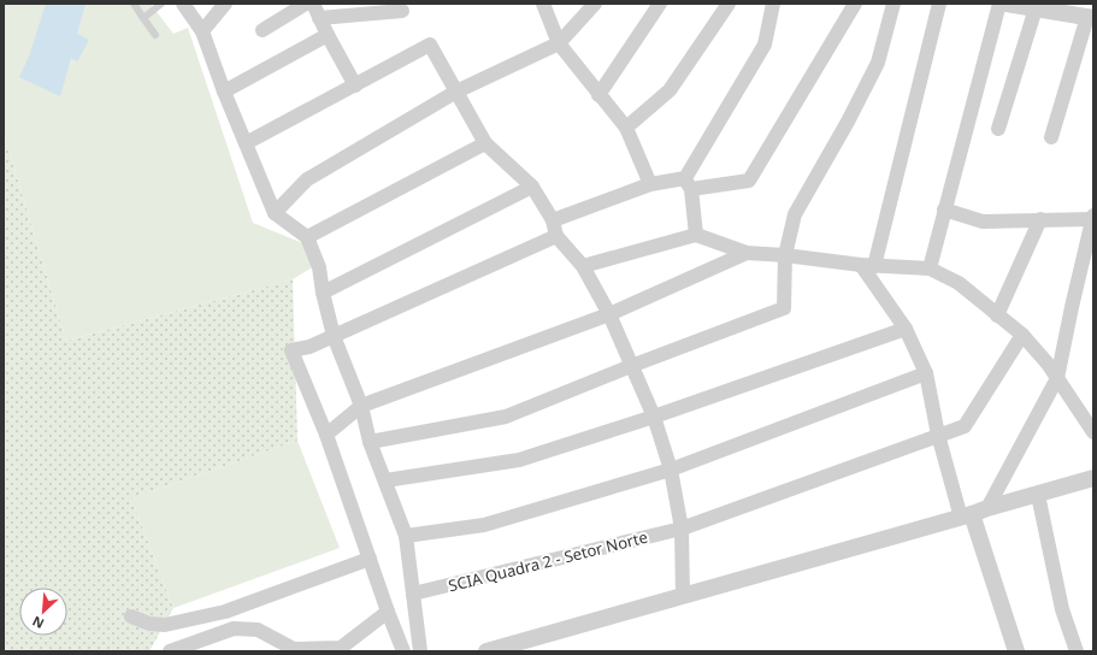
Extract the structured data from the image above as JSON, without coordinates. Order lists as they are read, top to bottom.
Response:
{
  "streets": {
    "street": ["SCIA Quadra 2 - Setor Norte"]
  },
  "north": "bottom left"
}
